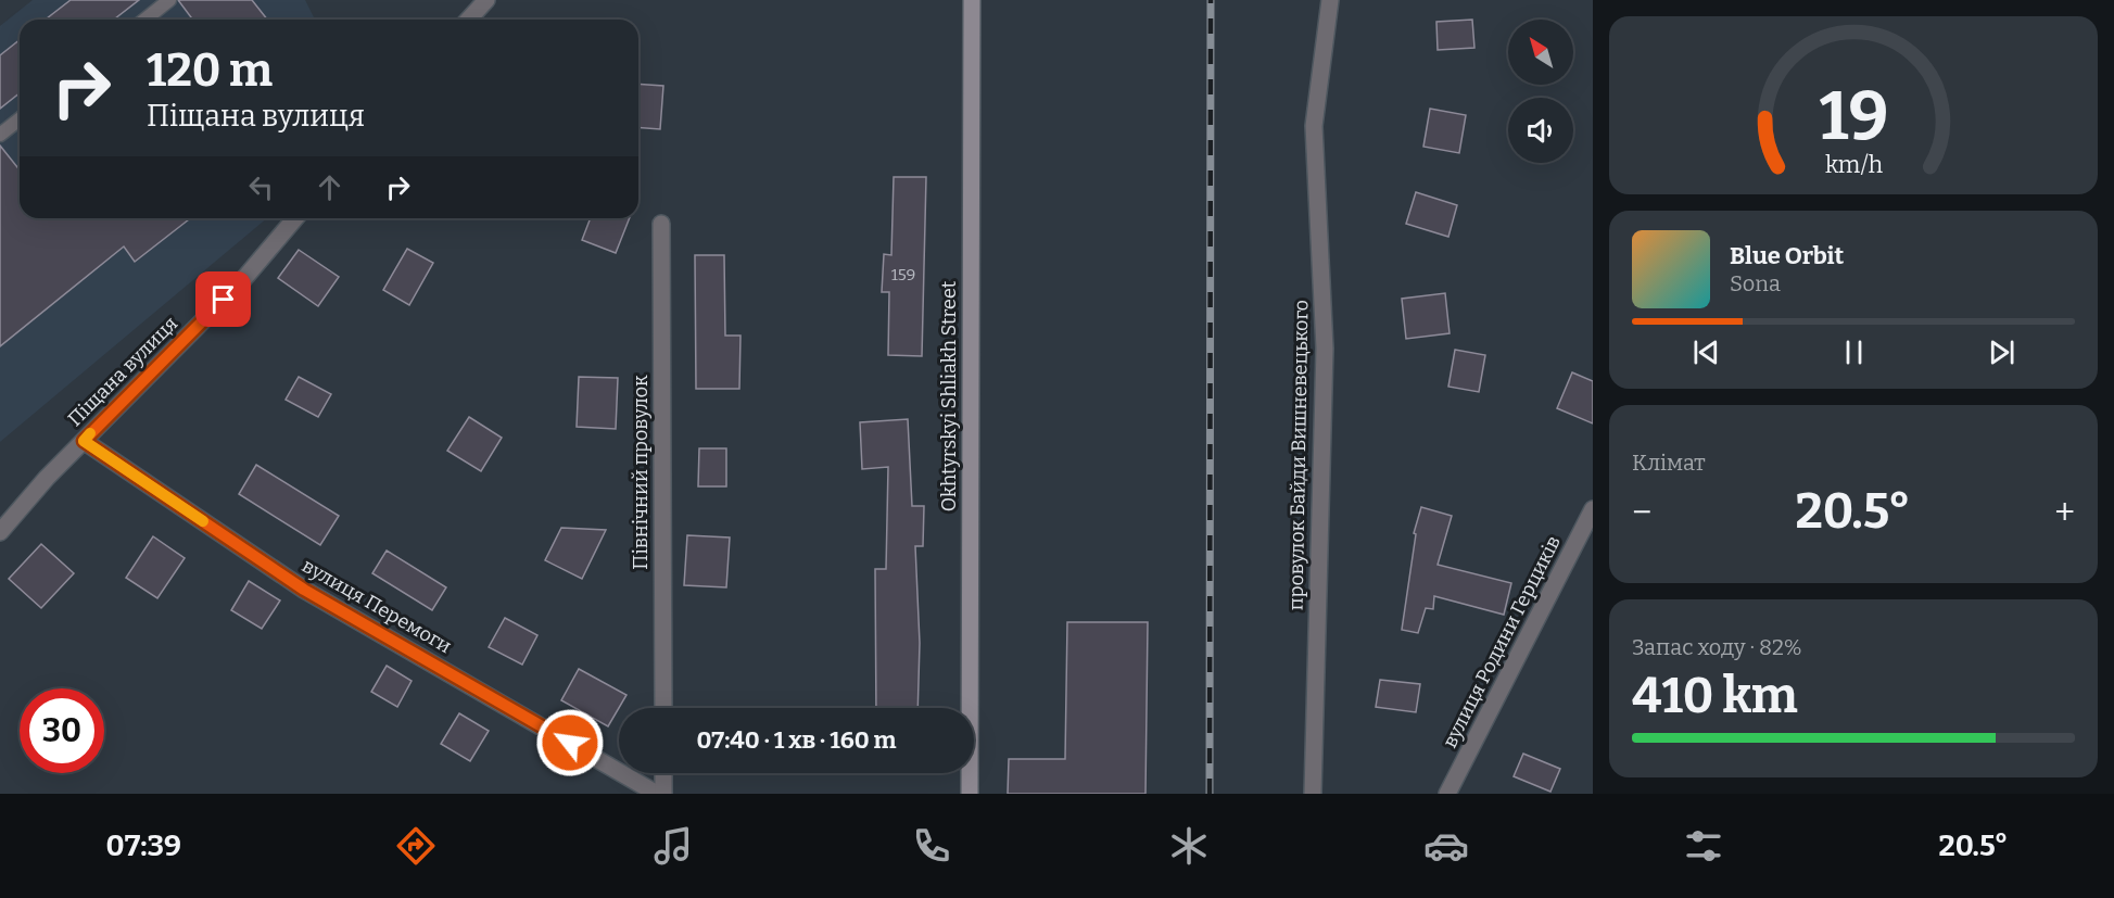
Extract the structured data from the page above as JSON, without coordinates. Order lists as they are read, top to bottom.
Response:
{
  "streets": {
    "main road": ["Okhtyrskyi Shliakh Street"],
    "street": [
      "Піщана вулиця",
      "провулок Байди Вишневецького",
      "Північний провулок",
      "вулиця Перемоги",
      "вулиця Родини Герциків"
    ]
  },
  "crossings": [
    ["Піщана вулиця", "вулиця Перемоги"]
  ],
  "house_numbers": ["159"],
  "north": "top left",
  "page": {
    "turn": ["120 m", "Піщана вулиця"],
    "song": ["Blue Orbit", "Sona"],
    "tile": [
      "Клімат",
      ["Запас ходу · 82%", "410 km"]
    ],
    "heat": ["−", "20.5°", "+"],
    "limit": "30",
    "trip": "07:40 · 1 хв · 160 m",
    "tabs": ["07:39", "20.5°"],
    "gauge": ["19", "km/h"]
  }
}
